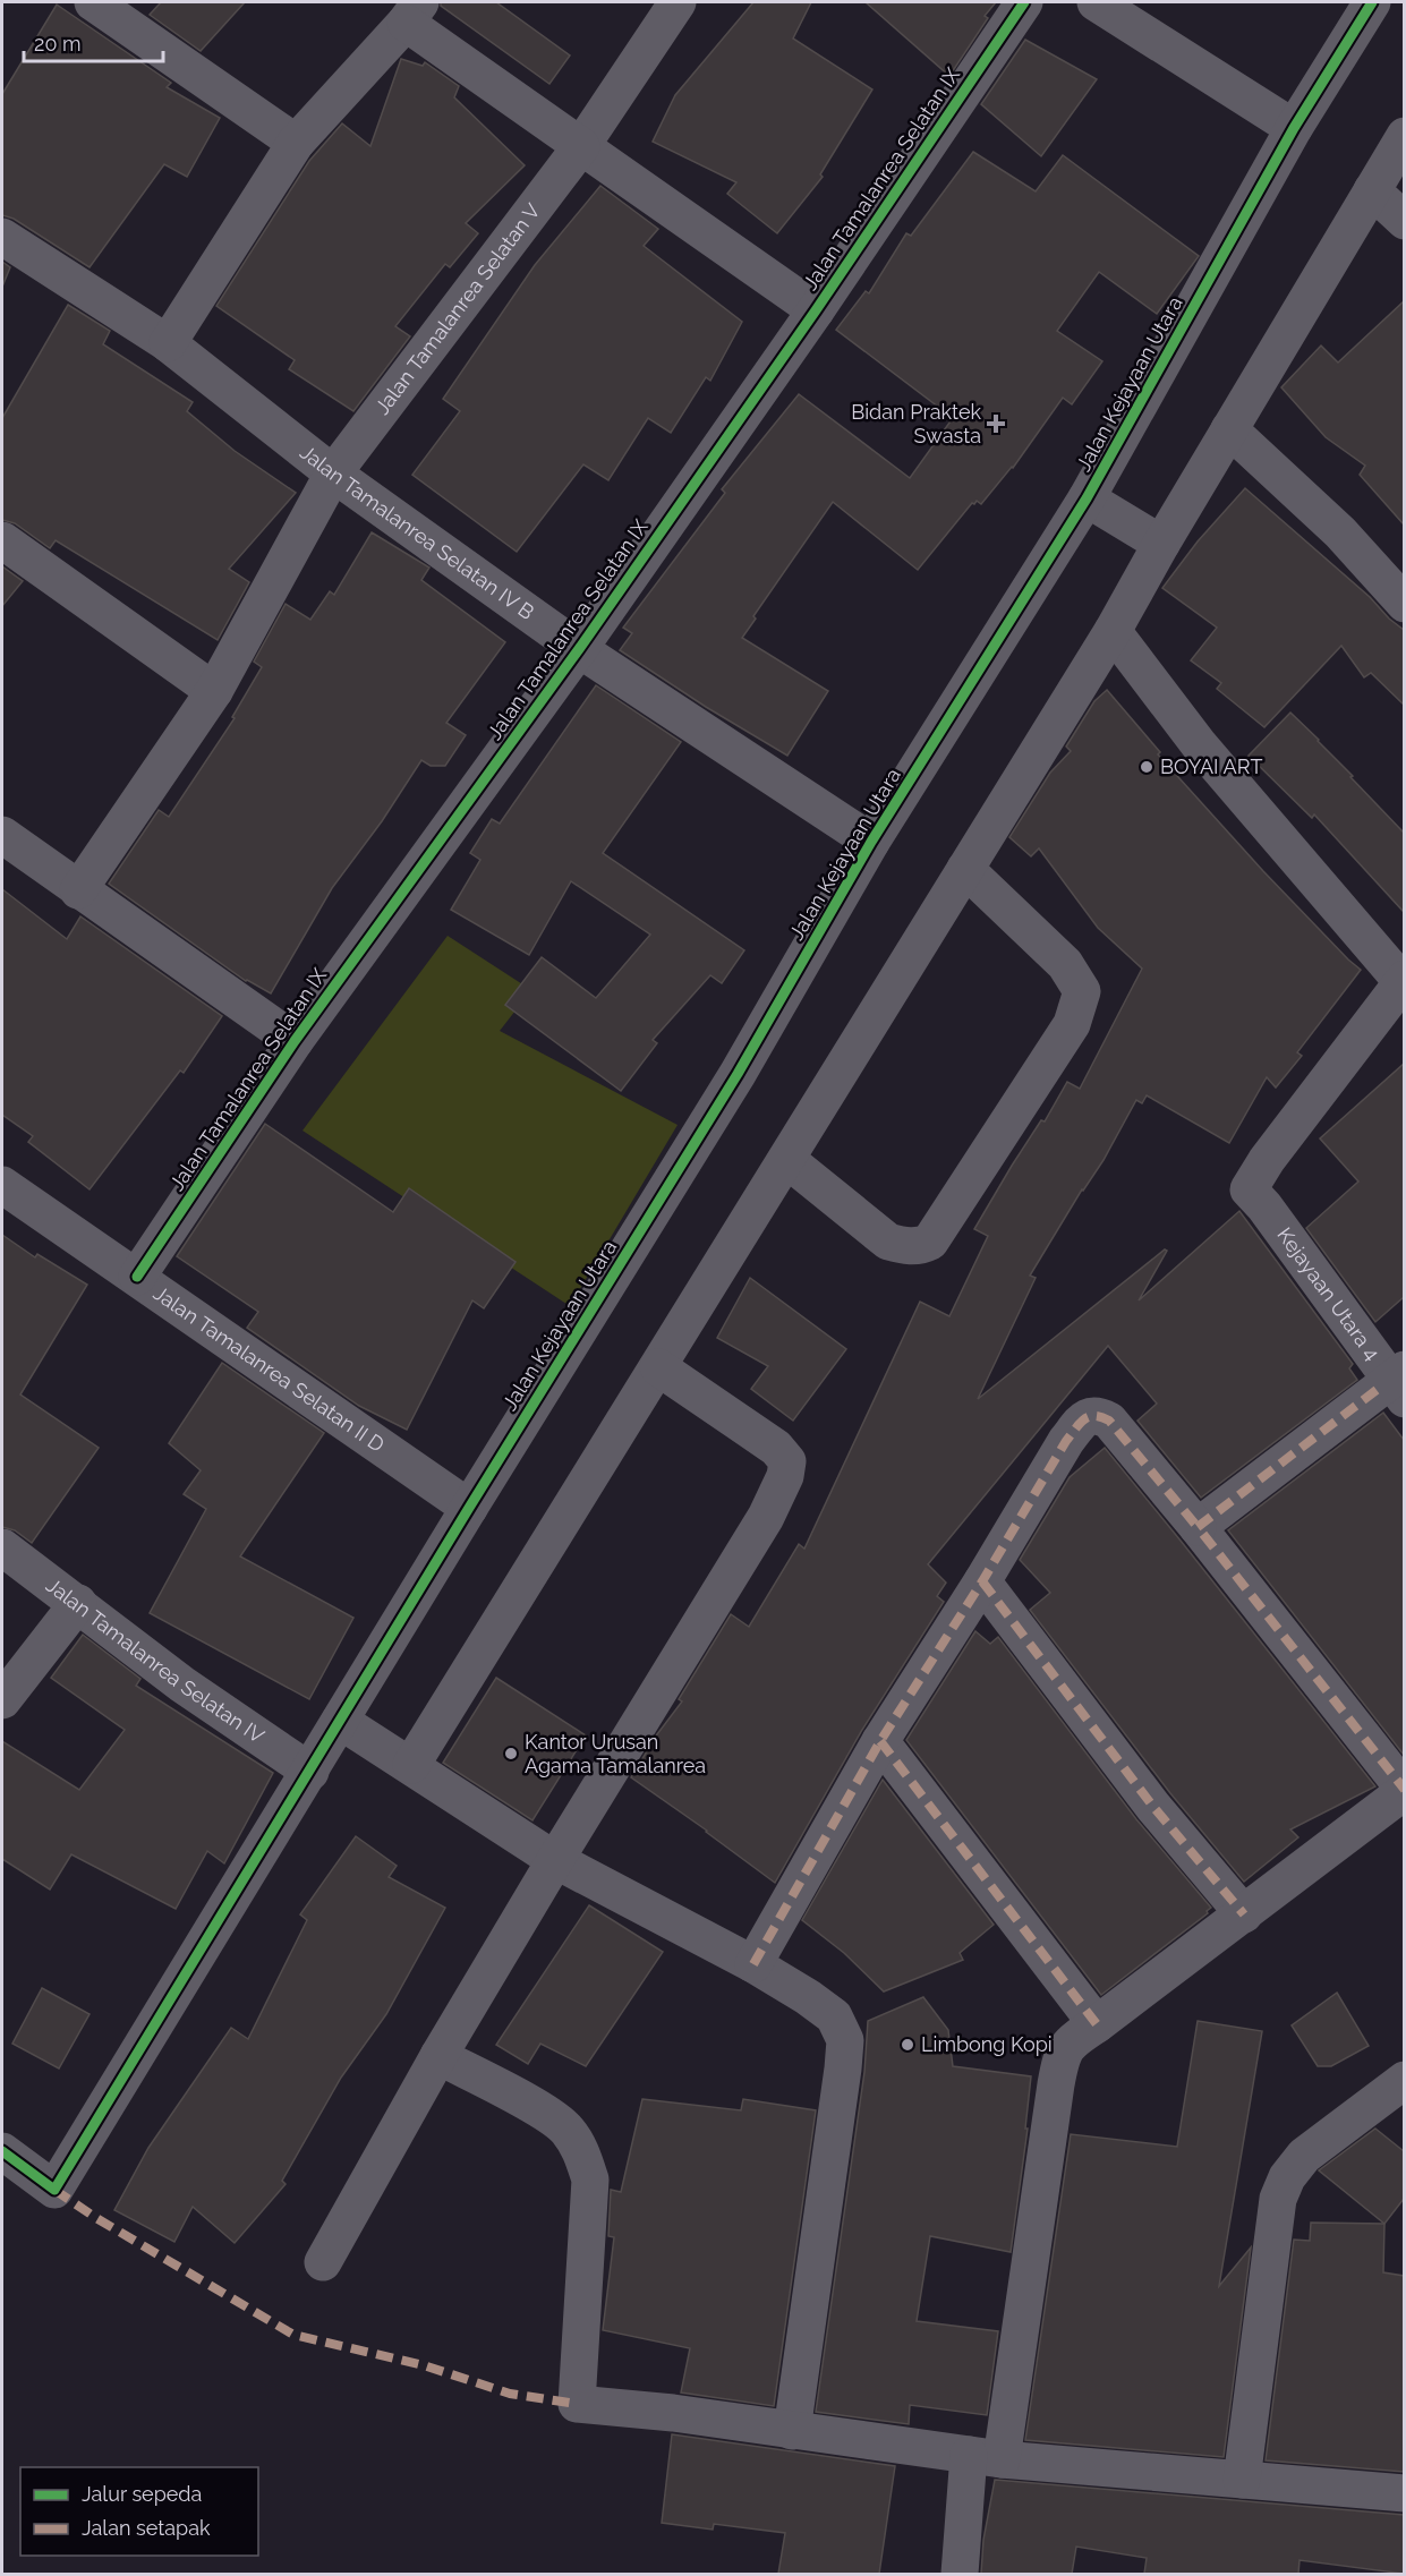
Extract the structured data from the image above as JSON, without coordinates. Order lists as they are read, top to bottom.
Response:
{
  "streets": {
    "street": [
      "Jalan Tamalanrea Selatan IX",
      "Jalan Tamalanrea Selatan V",
      "Jalan Kejayaan Utara",
      "Jalan Tamalanrea Selatan IV B",
      "Kejayaan Utara 4",
      "Jalan Tamalanrea Selatan II D",
      "Jalan Tamalanrea Selatan IV"
    ]
  },
  "crossings": [
    ["Jalan Tamalanrea Selatan IX", "Jalan Tamalanrea Selatan IV B"],
    ["Jalan Tamalanrea Selatan IX", "Jalan Tamalanrea Selatan II D"],
    ["Jalan Tamalanrea Selatan V", "Jalan Tamalanrea Selatan IV B"],
    ["Jalan Kejayaan Utara", "Jalan Tamalanrea Selatan IV B"],
    ["Jalan Kejayaan Utara", "Jalan Tamalanrea Selatan II D"],
    ["Jalan Kejayaan Utara", "Jalan Tamalanrea Selatan IV"]
  ],
  "places": {
    "health": ["Bidan Praktek Swasta"],
    "other": ["BOYAI ART", "Kantor Urusan Agama Tamalanrea", "Limbong Kopi"]
  },
  "legend": ["Jalur sepeda", "Jalan setapak"],
  "scale_bar": "20 m"
}
